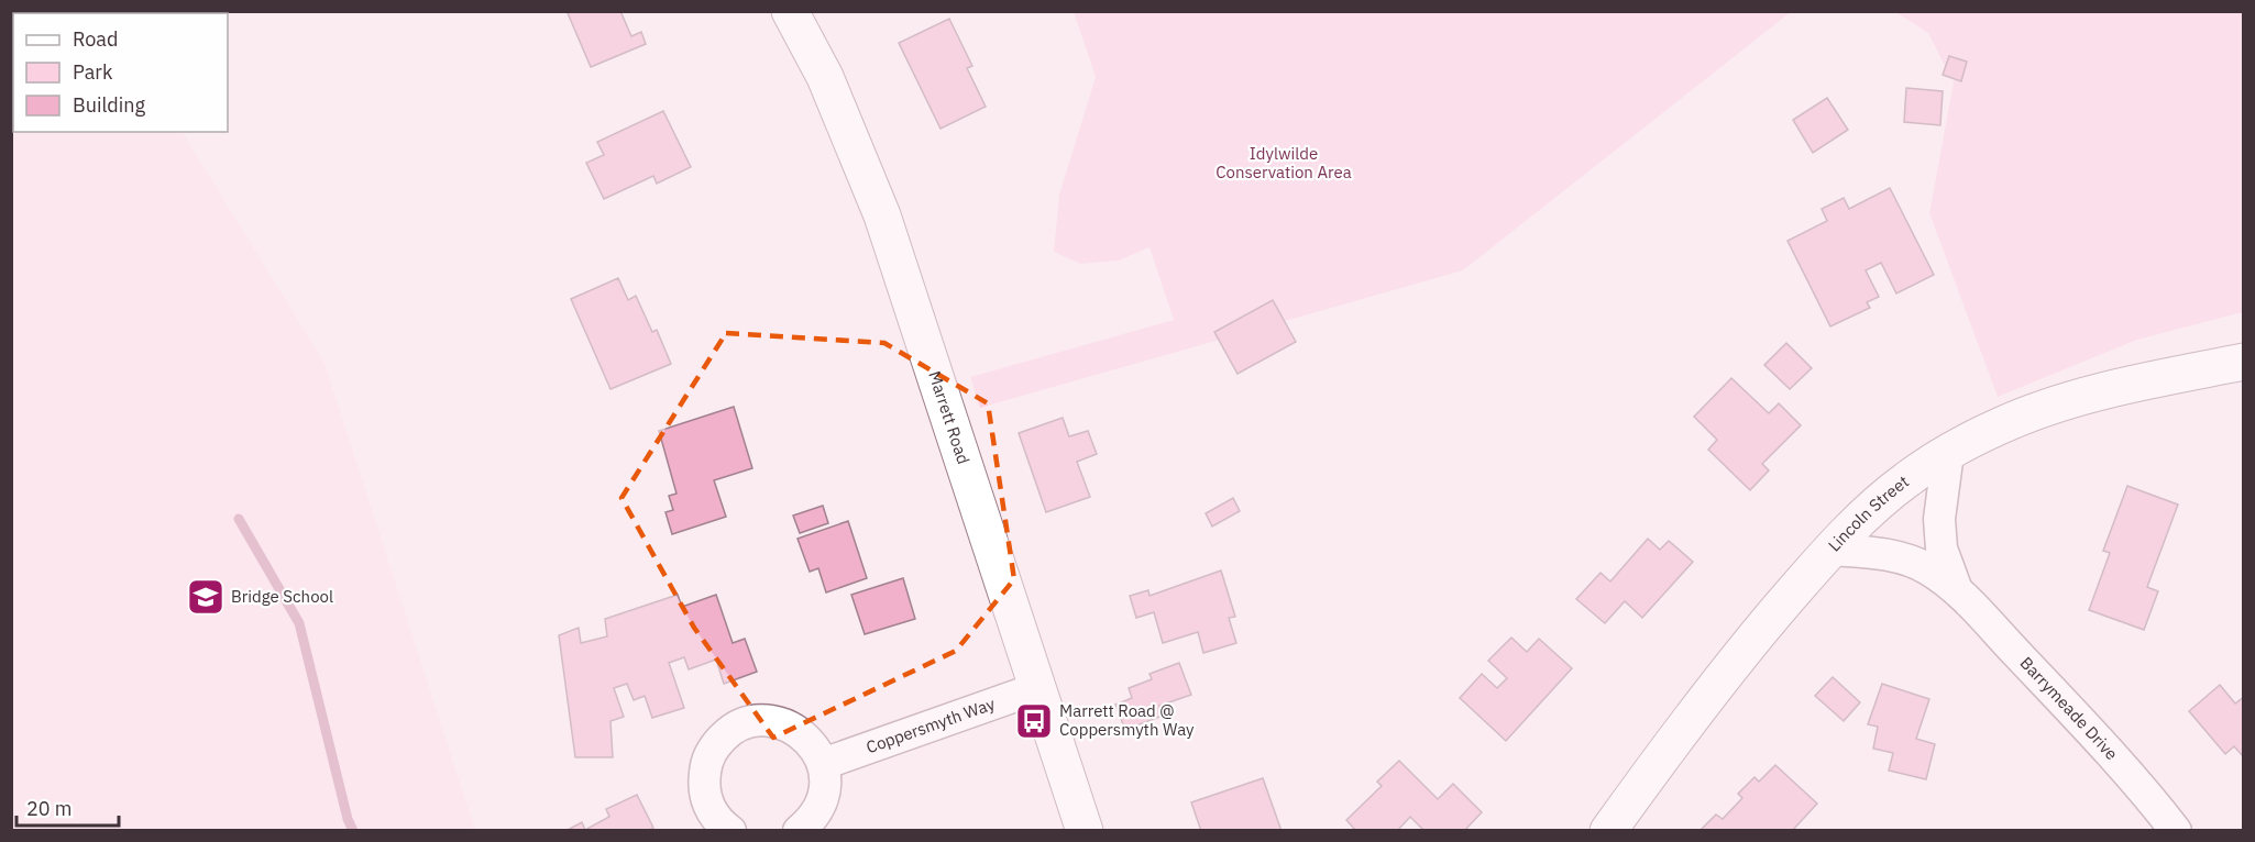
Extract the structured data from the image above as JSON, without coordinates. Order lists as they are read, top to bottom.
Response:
{
  "streets": {
    "main road": ["Marrett Road", "Lincoln Street"],
    "street": ["Barrymeade Drive", "Coppersmyth Way"]
  },
  "crossings": [
    ["Marrett Road", "Coppersmyth Way"],
    ["Lincoln Street", "Barrymeade Drive"]
  ],
  "parks": ["Idylwilde Conservation Area"],
  "places": {
    "school or university": ["Bridge School"],
    "bus stop": ["Marrett Road @ Coppersmyth Way"]
  },
  "legend": ["Road", "Park", "Building"],
  "scale_bar": "20 m"
}
